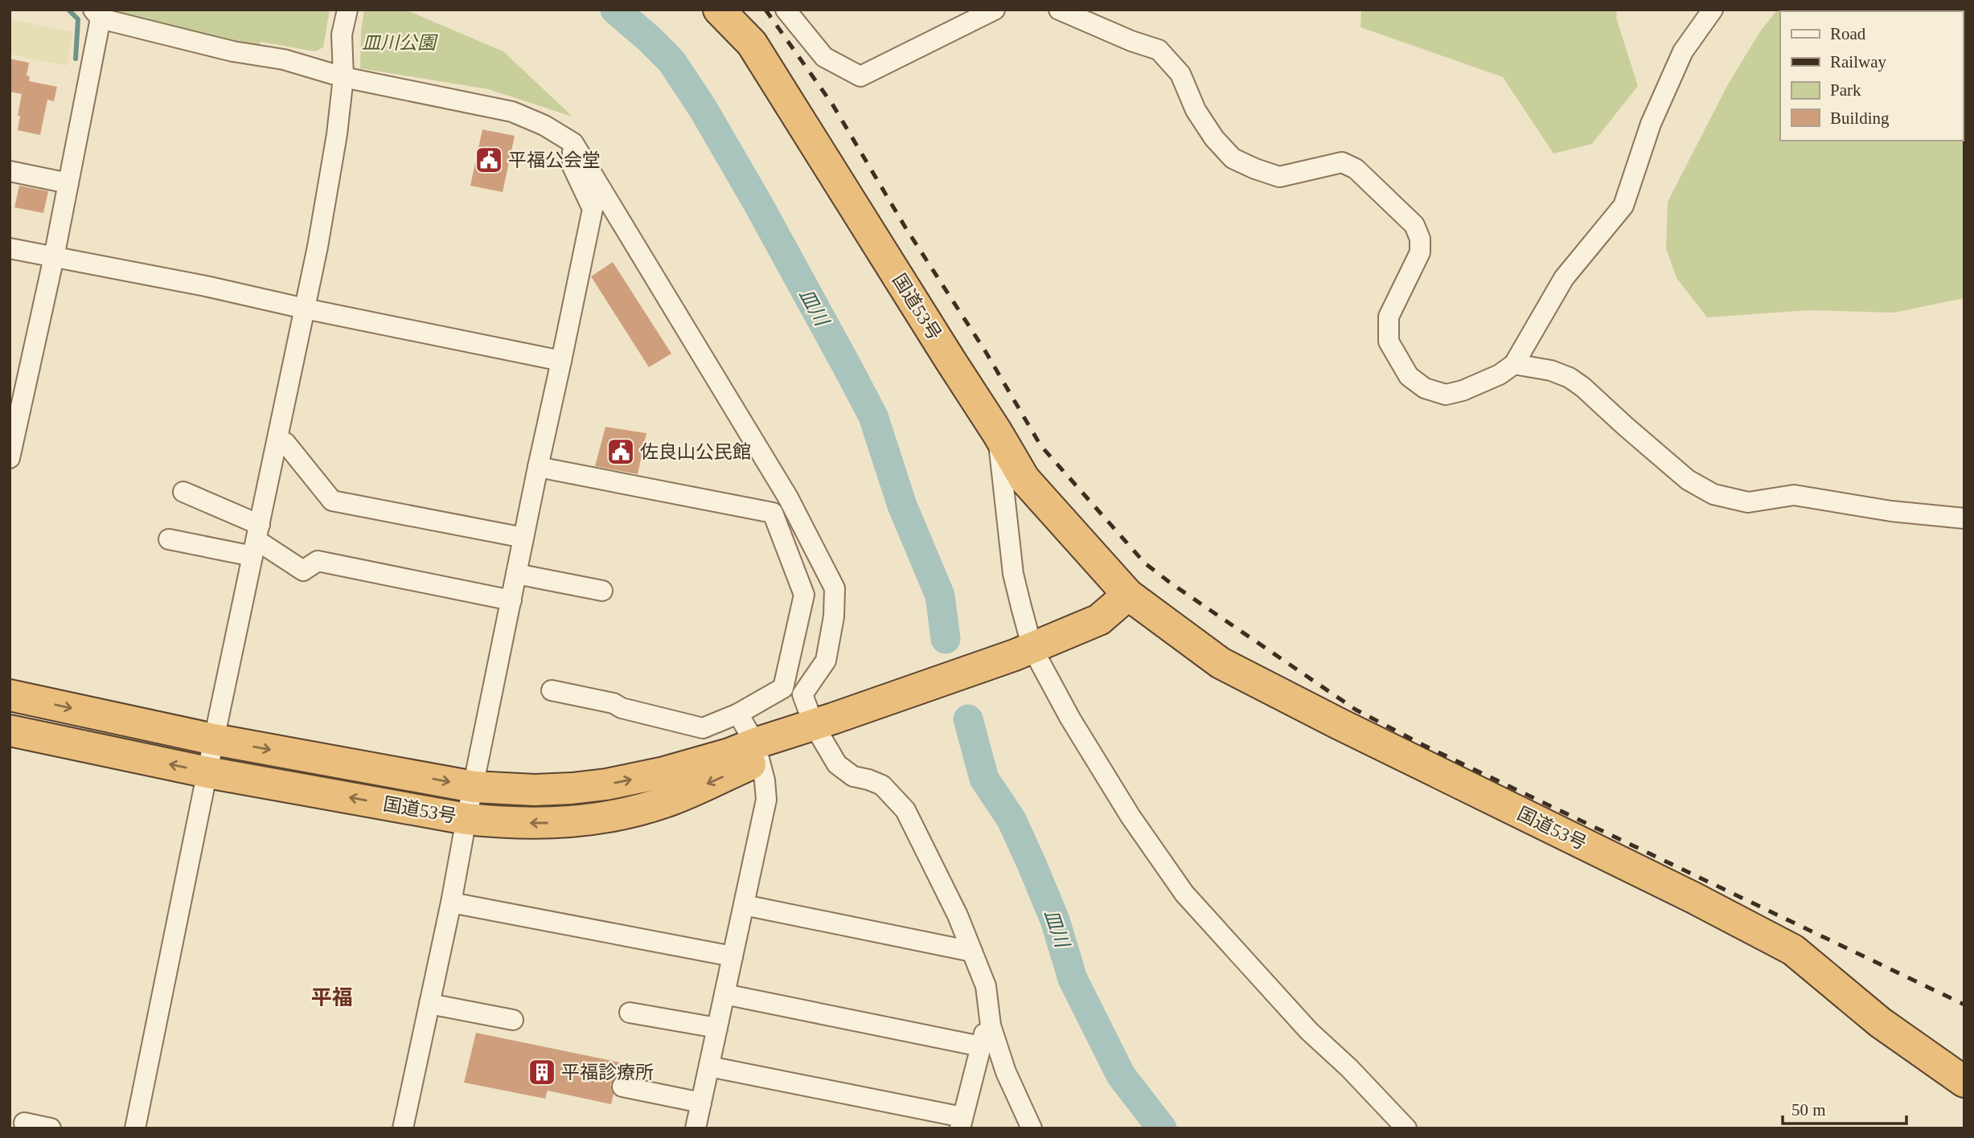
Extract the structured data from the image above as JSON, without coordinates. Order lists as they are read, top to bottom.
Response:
{
  "streets": {
    "highway": ["国道53号"]
  },
  "districts": ["平福"],
  "water": ["皿川"],
  "parks": ["皿川公園"],
  "places": {
    "public building": ["平福公会堂", "佐良山公民館"],
    "building": ["平福診療所"]
  },
  "legend": [
    "Road",
    "Railway",
    "Park",
    "Building"
  ],
  "scale_bar": "50 m"
}
